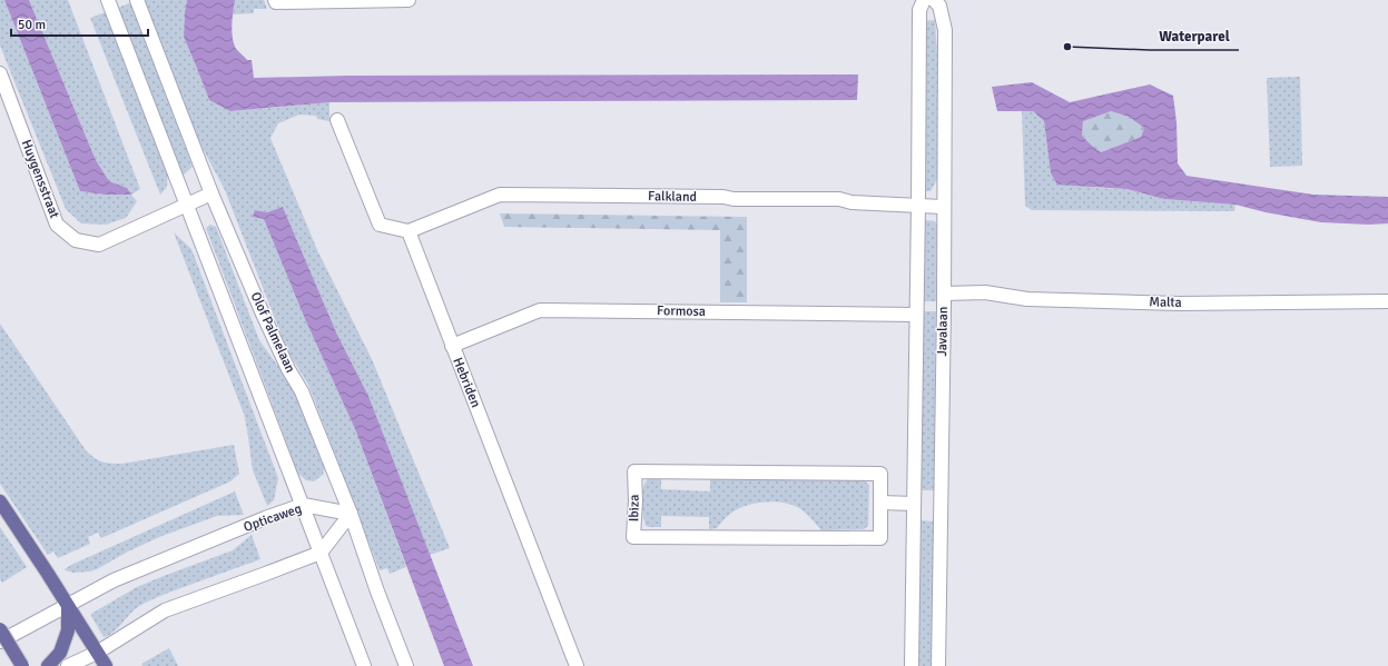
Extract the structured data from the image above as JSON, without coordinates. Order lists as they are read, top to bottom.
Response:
{
  "streets": {
    "street": [
      "Huygensstraat",
      "Falkland",
      "Malta",
      "Formosa",
      "Javalaan",
      "Olof Palmelaan",
      "Hebriden",
      "Ibiza",
      "Opticaweg"
    ]
  },
  "crossings": [
    ["Huygensstraat", "Olof Palmelaan"],
    ["Falkland", "Javalaan"],
    ["Falkland", "Hebriden"],
    ["Malta", "Javalaan"],
    ["Formosa", "Javalaan"],
    ["Formosa", "Hebriden"],
    ["Olof Palmelaan", "Opticaweg"]
  ],
  "places": ["Waterparel"],
  "scale_bar": "50 m"
}
